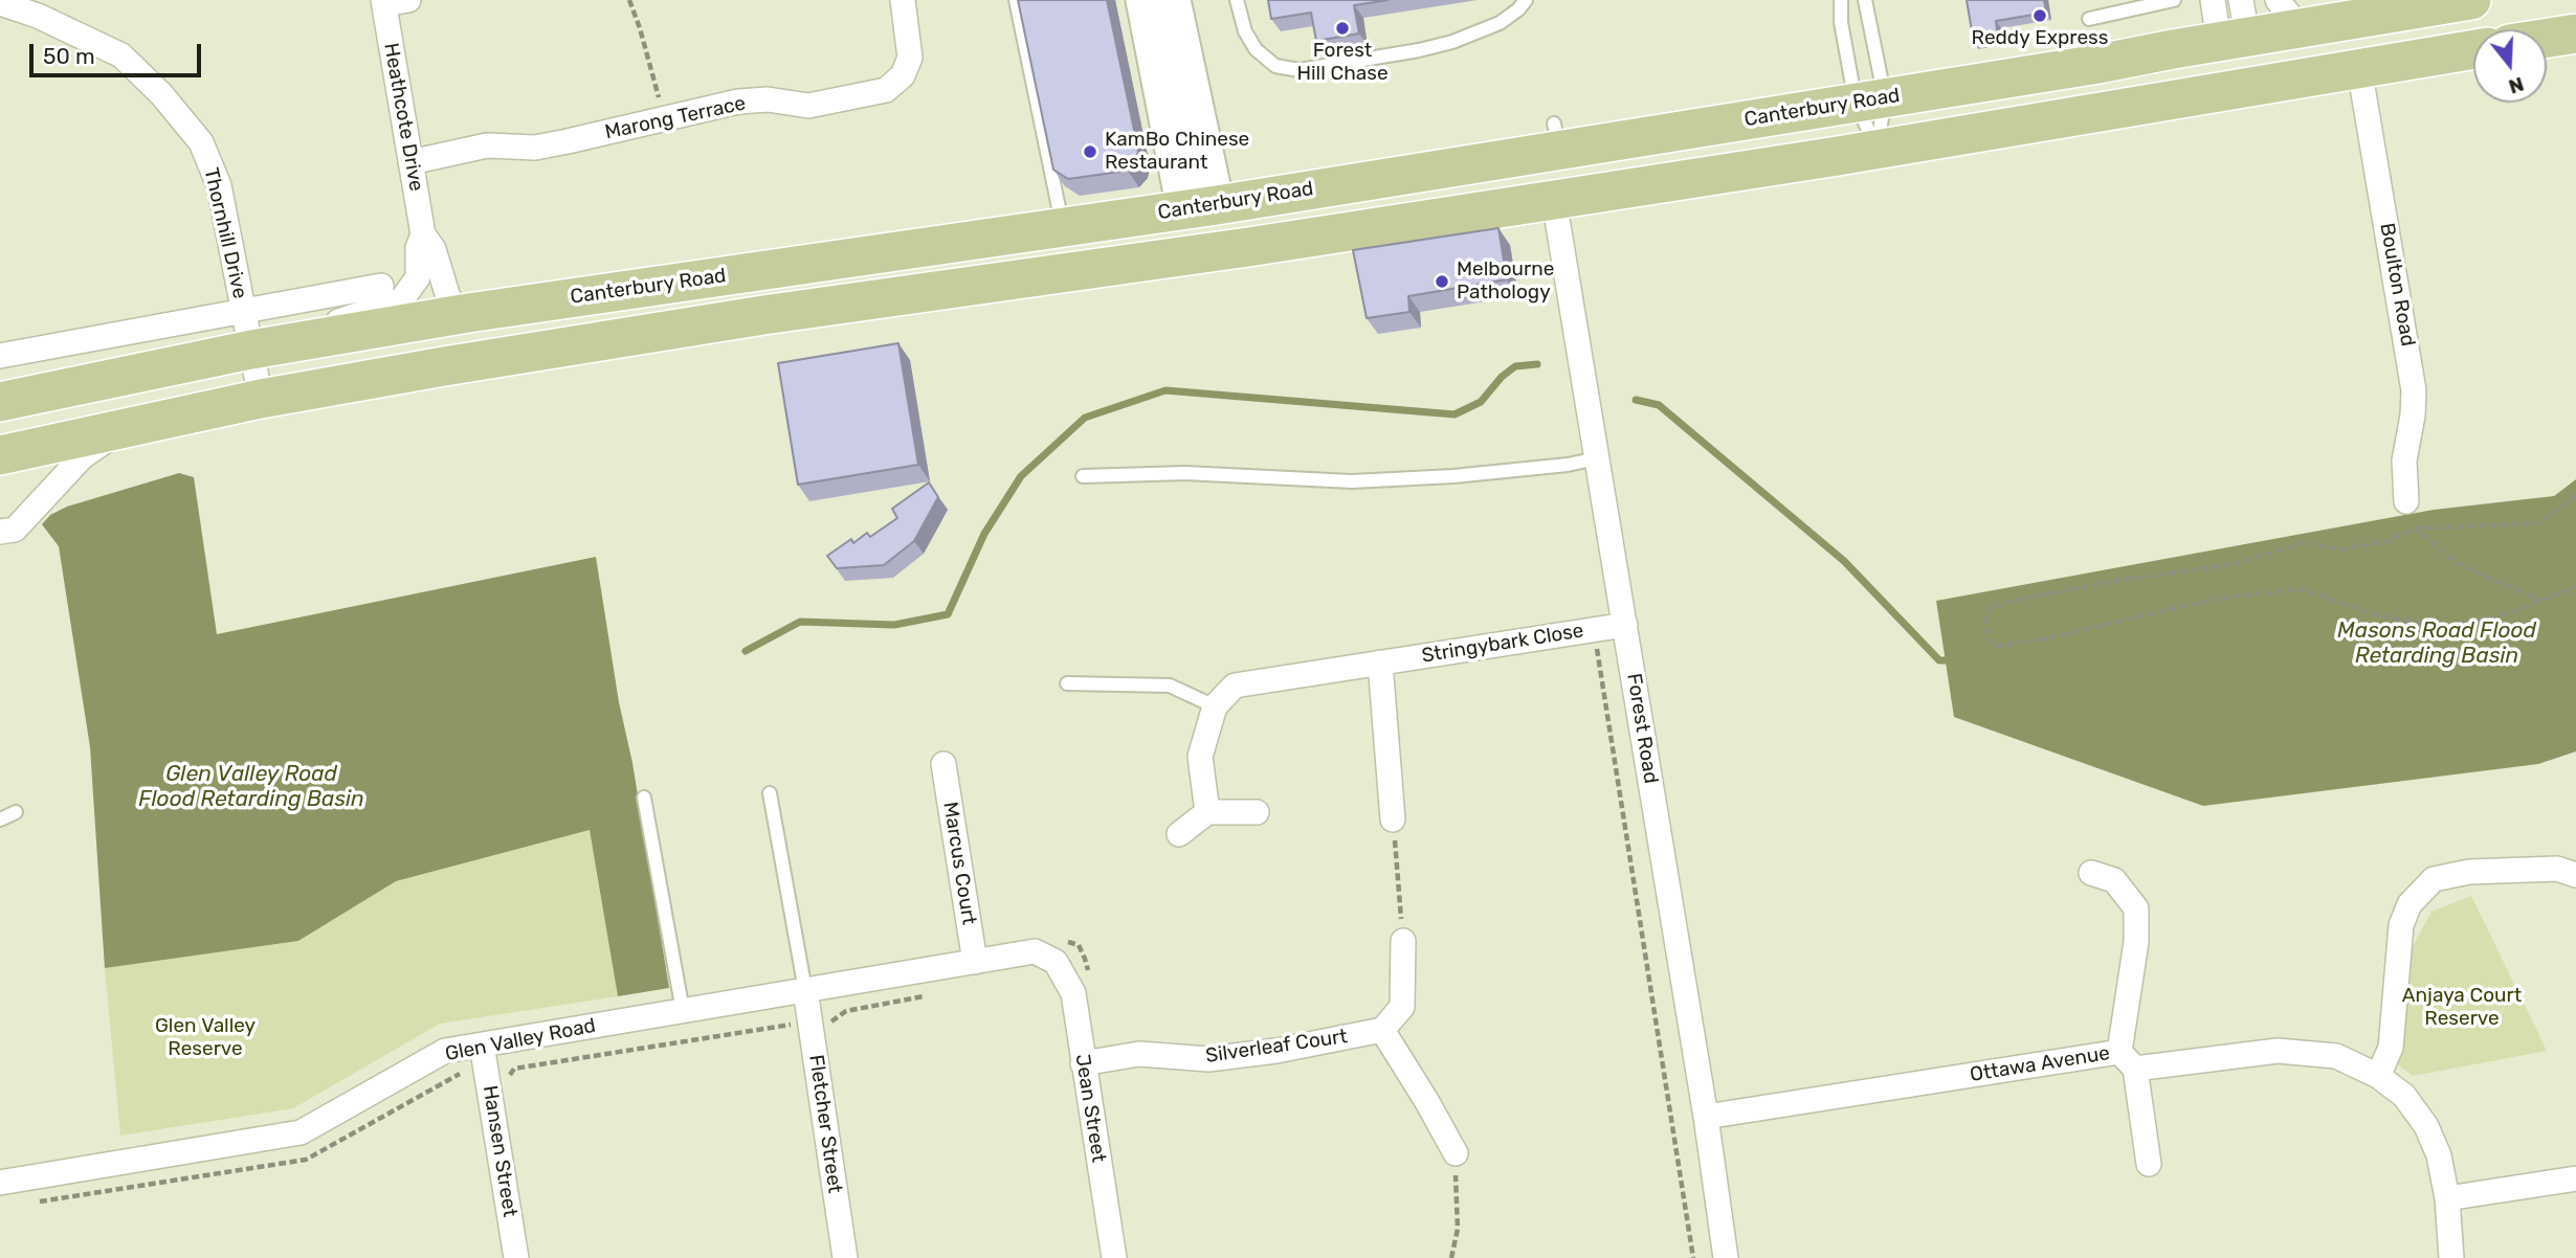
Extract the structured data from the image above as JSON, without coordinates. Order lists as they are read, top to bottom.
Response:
{
  "streets": {
    "main road": ["Canterbury Road"],
    "street": [
      "Heathcote Drive",
      "Marong Terrace",
      "Thornhill Drive",
      "Boulton Road",
      "Stringybark Close",
      "Forest Road",
      "Marcus Court",
      "Glen Valley Road",
      "Silverleaf Court",
      "Ottawa Avenue",
      "Jean Street",
      "Fletcher Street",
      "Hansen Street"
    ]
  },
  "crossings": [
    ["Canterbury Road", "Heathcote Drive"],
    ["Canterbury Road", "Thornhill Drive"],
    ["Heathcote Drive", "Marong Terrace"],
    ["Stringybark Close", "Forest Road"],
    ["Forest Road", "Ottawa Avenue"],
    ["Marcus Court", "Glen Valley Road"],
    ["Glen Valley Road", "Jean Street"],
    ["Glen Valley Road", "Fletcher Street"],
    ["Glen Valley Road", "Hansen Street"],
    ["Silverleaf Court", "Jean Street"]
  ],
  "water": ["Masons Road Flood Retarding Basin", "Glen Valley Road Flood Retarding Basin"],
  "parks": ["Anjaya Court Reserve", "Glen Valley Reserve"],
  "places": [
    "Reddy Express",
    "Forest Hill Chase",
    "KamBo Chinese Restaurant",
    "Melbourne Pathology"
  ],
  "scale_bar": "50 m",
  "north": "bottom"
}
